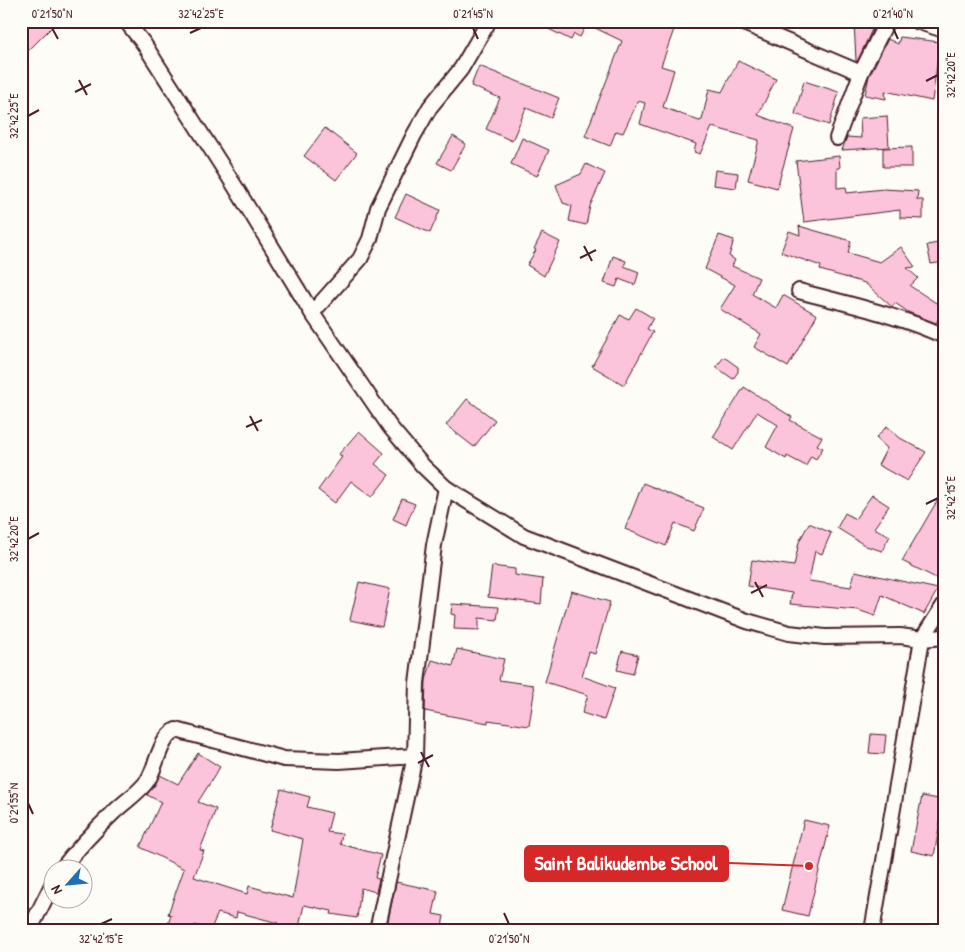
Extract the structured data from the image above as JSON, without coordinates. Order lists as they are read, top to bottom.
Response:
{
  "places": ["Saint Balikudembe School"],
  "north": "bottom left",
  "coordinates": [
    "0°21'50\"N",
    "32°42'25\"E",
    "0°21'45\"N",
    "0°21'40\"N",
    "32°42'20\"E",
    "32°42'15\"E",
    "0°21'55\"N"
  ]
}
